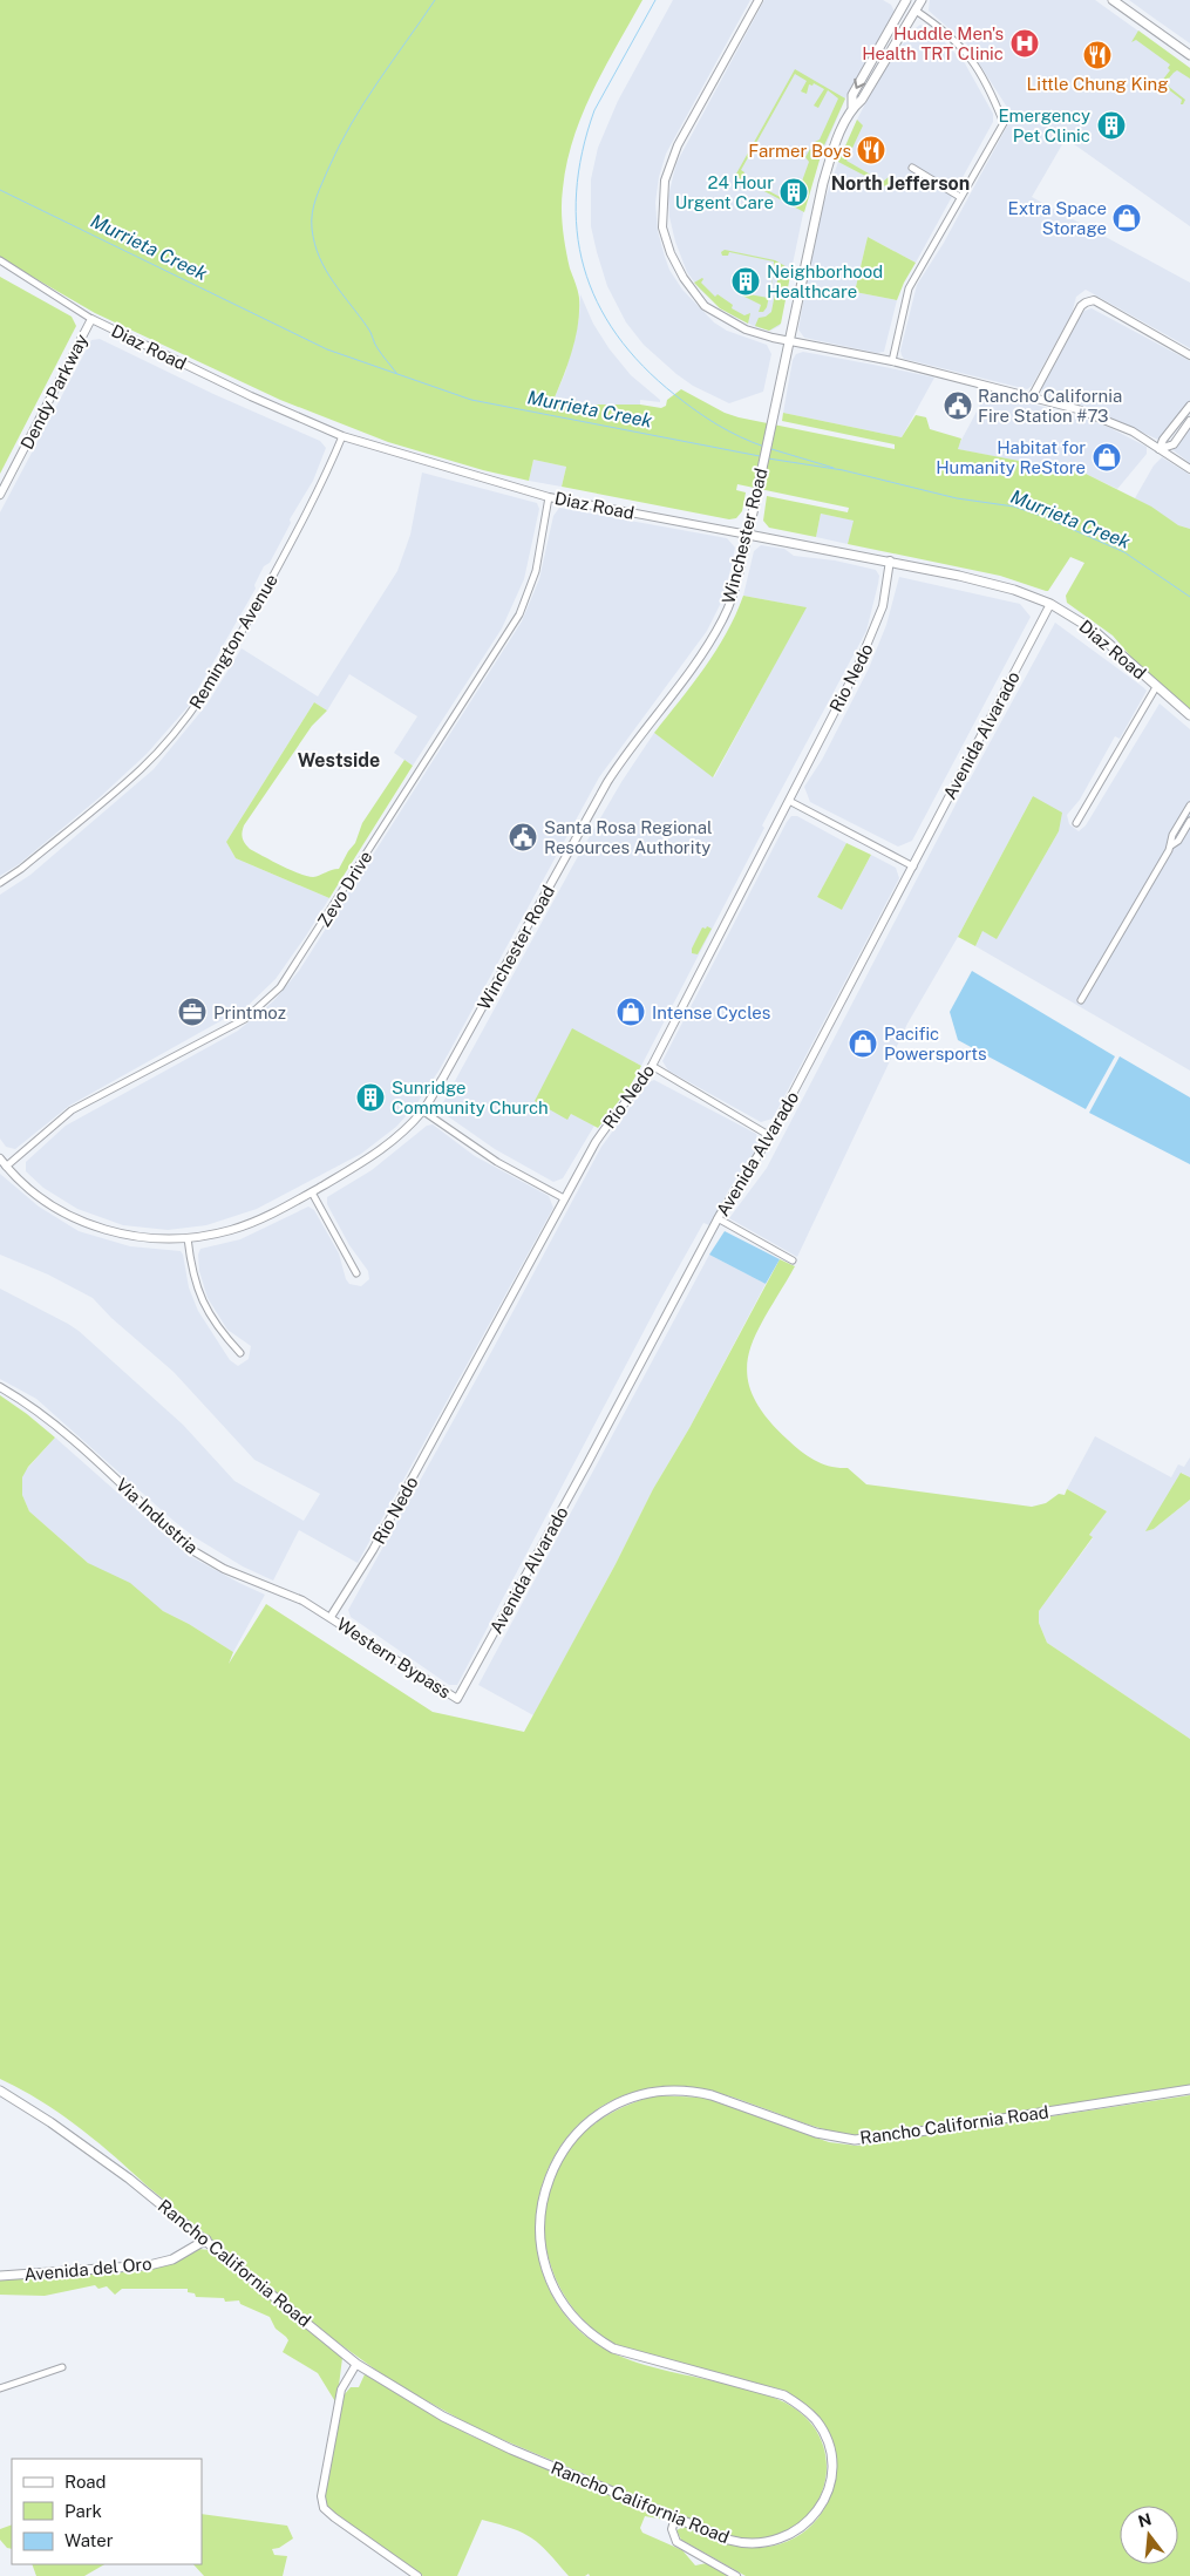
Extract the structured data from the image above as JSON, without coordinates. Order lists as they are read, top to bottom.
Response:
{
  "streets": {
    "main road": [
      "Diaz Road",
      "Winchester Road",
      "Rancho California Road",
      "Avenida del Oro"
    ],
    "street": [
      "Dendy Parkway",
      "Remington Avenue",
      "Rio Nedo",
      "Avenida Alvarado",
      "Zevo Drive",
      "Via Industria",
      "Western Bypass"
    ]
  },
  "crossings": [
    ["Diaz Road", "Dendy Parkway"],
    ["Diaz Road", "Winchester Road"],
    ["Diaz Road", "Remington Avenue"],
    ["Diaz Road", "Rio Nedo"],
    ["Diaz Road", "Avenida Alvarado"],
    ["Diaz Road", "Zevo Drive"],
    ["Winchester Road", "Zevo Drive"],
    ["Rio Nedo", "Via Industria"],
    ["Rio Nedo", "Western Bypass"],
    ["Avenida Alvarado", "Western Bypass"],
    ["Via Industria", "Western Bypass"],
    ["Rancho California Road", "Avenida del Oro"]
  ],
  "districts": ["North Jefferson", "Westside"],
  "water": ["Murrieta Creek"],
  "places": {
    "hospital": ["Huddle Men's Health TRT Clinic"],
    "restaurant": ["Little Chung King", "Farmer Boys"],
    "building": [
      "Emergency Pet Clinic",
      "24 Hour Urgent Care",
      "Neighborhood Healthcare",
      "Sunridge Community Church"
    ],
    "shop": [
      "Extra Space Storage",
      "Habitat for Humanity ReStore",
      "Intense Cycles",
      "Pacific Powersports"
    ],
    "public building": ["Rancho California Fire Station #73", "Santa Rosa Regional Resources Authority"],
    "office": ["Printmoz"]
  },
  "legend": ["Road", "Park", "Water"],
  "north": "top"
}
